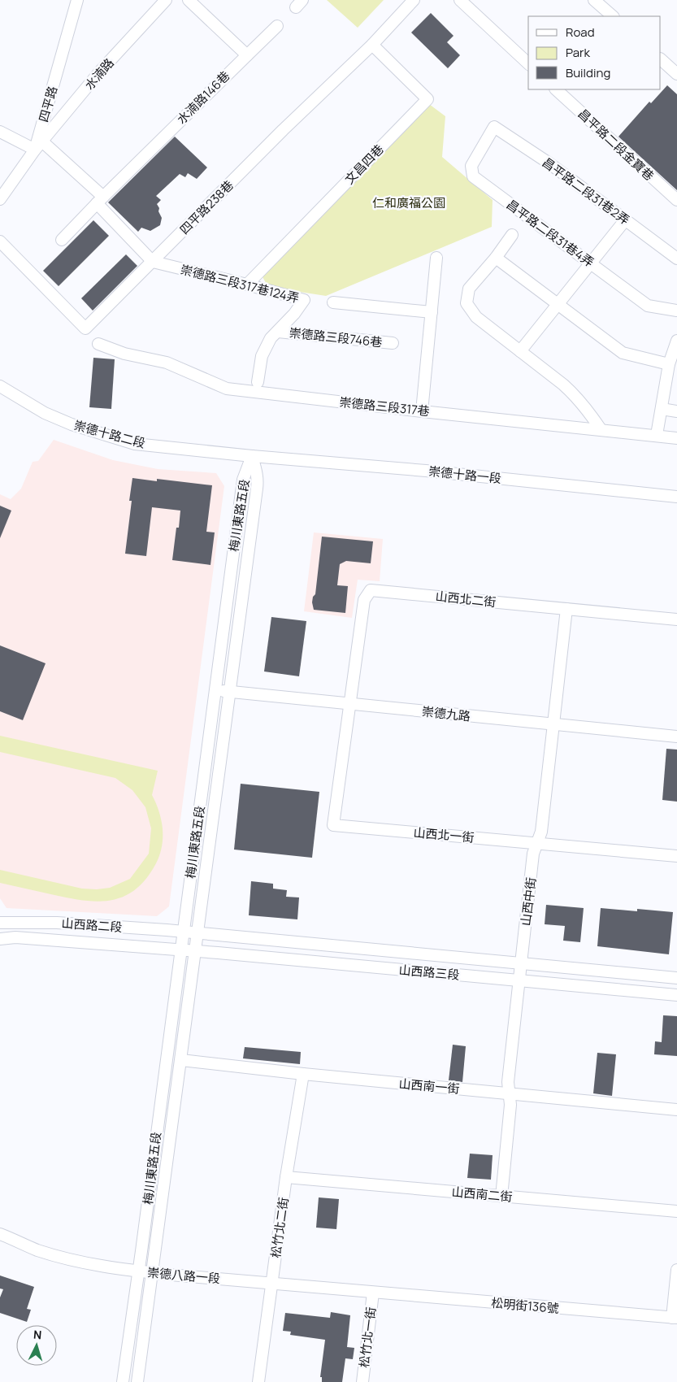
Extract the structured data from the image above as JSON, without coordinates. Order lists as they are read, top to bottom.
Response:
{
  "streets": {
    "street": [
      "水湳路",
      "水湳路146巷",
      "四平路",
      "昌平路二段金寶巷",
      "文昌四巷",
      "昌平路二段31巷2弄",
      "四平路238巷",
      "昌平路二段31巷4弄",
      "崇德路三段317巷124弄",
      "崇德路三段746巷",
      "崇德路三段317巷",
      "崇德十路二段",
      "崇德十路一段",
      "梅川東路五段",
      "山西北二街",
      "崇德九路",
      "山西北一街",
      "山西中街",
      "山西路二段",
      "山西路三段",
      "山西南一街",
      "山西南二街",
      "松竹北二街",
      "崇德八路一段",
      "松明街136號",
      "松竹北一街"
    ]
  },
  "crossings": [
    ["水湳路", "四平路"],
    ["文昌四巷", "四平路238巷"],
    ["文昌四巷", "崇德路三段317巷124弄"],
    ["昌平路二段31巷2弄", "昌平路二段31巷4弄"],
    ["四平路238巷", "崇德路三段317巷124弄"],
    ["崇德路三段317巷124弄", "崇德路三段746巷"],
    ["崇德十路二段", "崇德十路一段"],
    ["崇德十路二段", "梅川東路五段"],
    ["崇德十路一段", "梅川東路五段"],
    ["梅川東路五段", "崇德九路"],
    ["梅川東路五段", "山西路二段"],
    ["梅川東路五段", "山西路三段"],
    ["梅川東路五段", "山西南一街"],
    ["梅川東路五段", "崇德八路一段"],
    ["山西北二街", "崇德九路"],
    ["山西北二街", "山西北一街"],
    ["山西北二街", "山西中街"],
    ["崇德九路", "山西北一街"],
    ["崇德九路", "山西中街"],
    ["山西北一街", "山西中街"],
    ["山西中街", "山西路三段"],
    ["山西中街", "山西南一街"],
    ["山西中街", "山西南二街"],
    ["山西路二段", "山西路三段"],
    ["山西南一街", "松竹北二街"],
    ["山西南二街", "松竹北二街"],
    ["松竹北二街", "崇德八路一段"],
    ["崇德八路一段", "松明街136號"],
    ["崇德八路一段", "松竹北一街"],
    ["松明街136號", "松竹北一街"]
  ],
  "parks": ["仁和廣福公園"],
  "legend": ["Road", "Park", "Building"],
  "north": "top"
}
